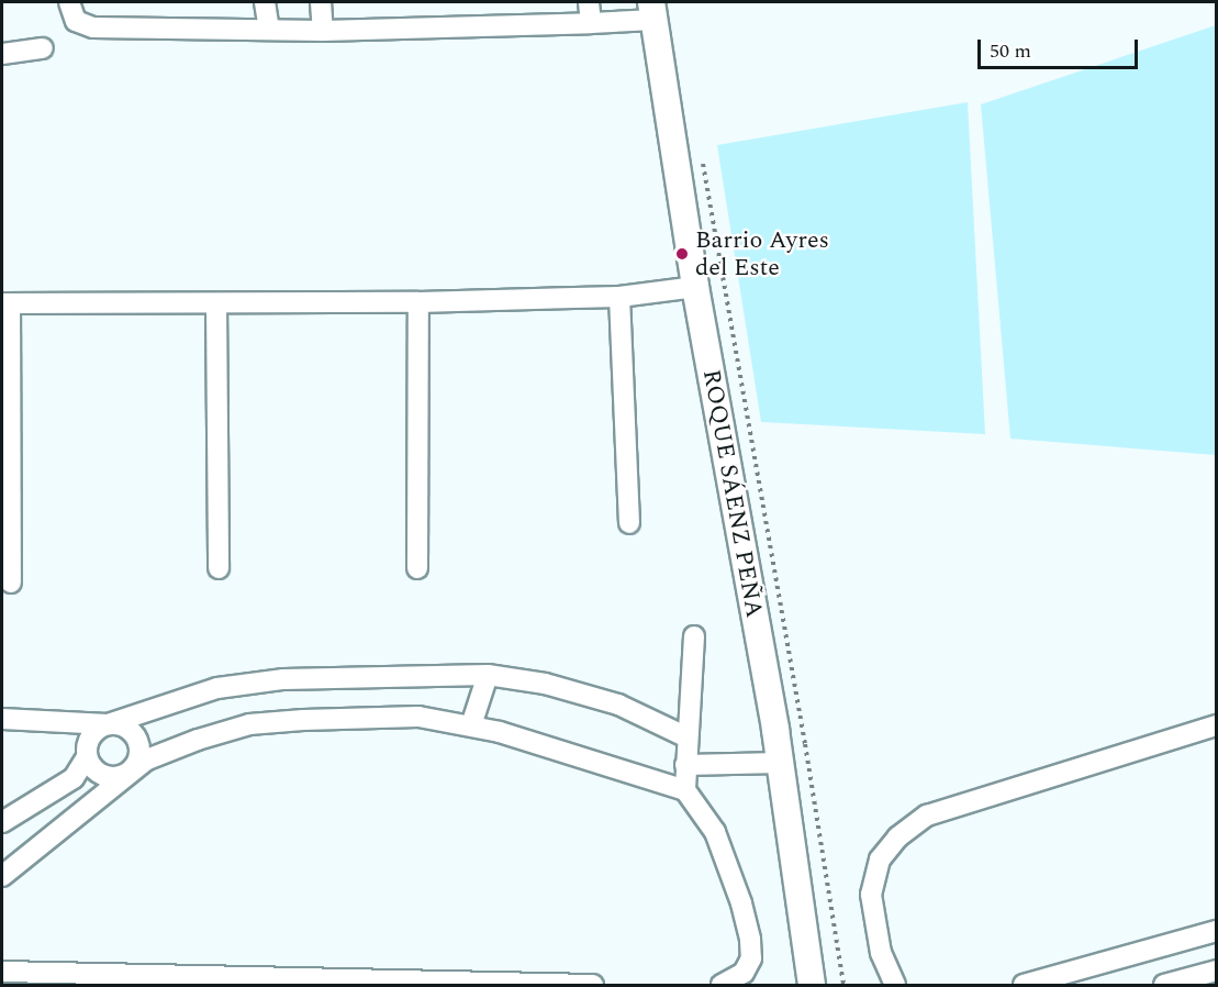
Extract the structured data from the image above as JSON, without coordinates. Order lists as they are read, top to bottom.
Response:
{
  "streets": {
    "street": ["ROQUE SÁENZ PEÑA"]
  },
  "places": ["Barrio Ayres del Este"],
  "scale_bar": "50 m"
}
